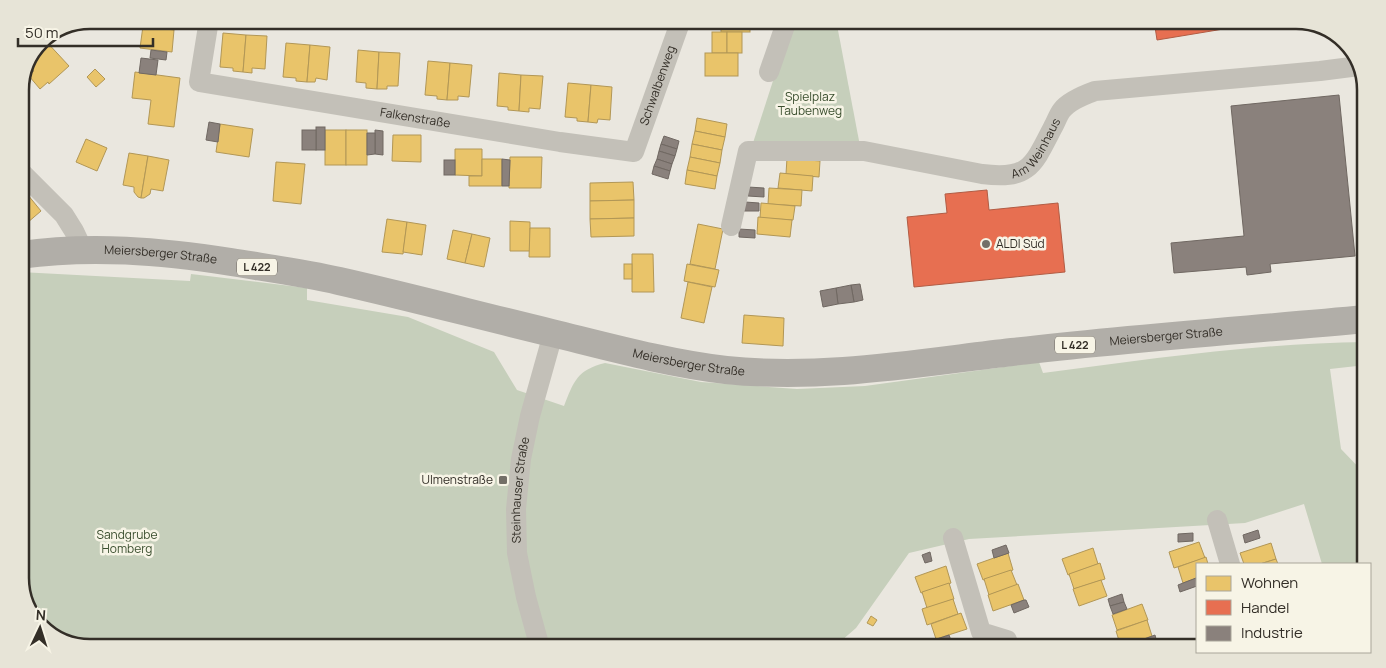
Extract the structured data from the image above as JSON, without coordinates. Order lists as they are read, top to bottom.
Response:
{
  "streets": {
    "main road": ["Meiersberger Straße", "L 422"],
    "street": [
      "Schwalbenweg",
      "Falkenstraße",
      "Am Weinhaus",
      "Steinhauser Straße"
    ]
  },
  "crossings": [
    ["Schwalbenweg", "Falkenstraße"],
    ["Meiersberger Straße", "Steinhauser Straße"]
  ],
  "parks": ["Spielplaz Taubenweg", "Sandgrube Homberg"],
  "places": {
    "other": ["ALDI Süd"],
    "transit": ["Ulmenstraße"]
  },
  "legend": ["Wohnen", "Handel", "Industrie"],
  "scale_bar": "50 m",
  "north": "top"
}
